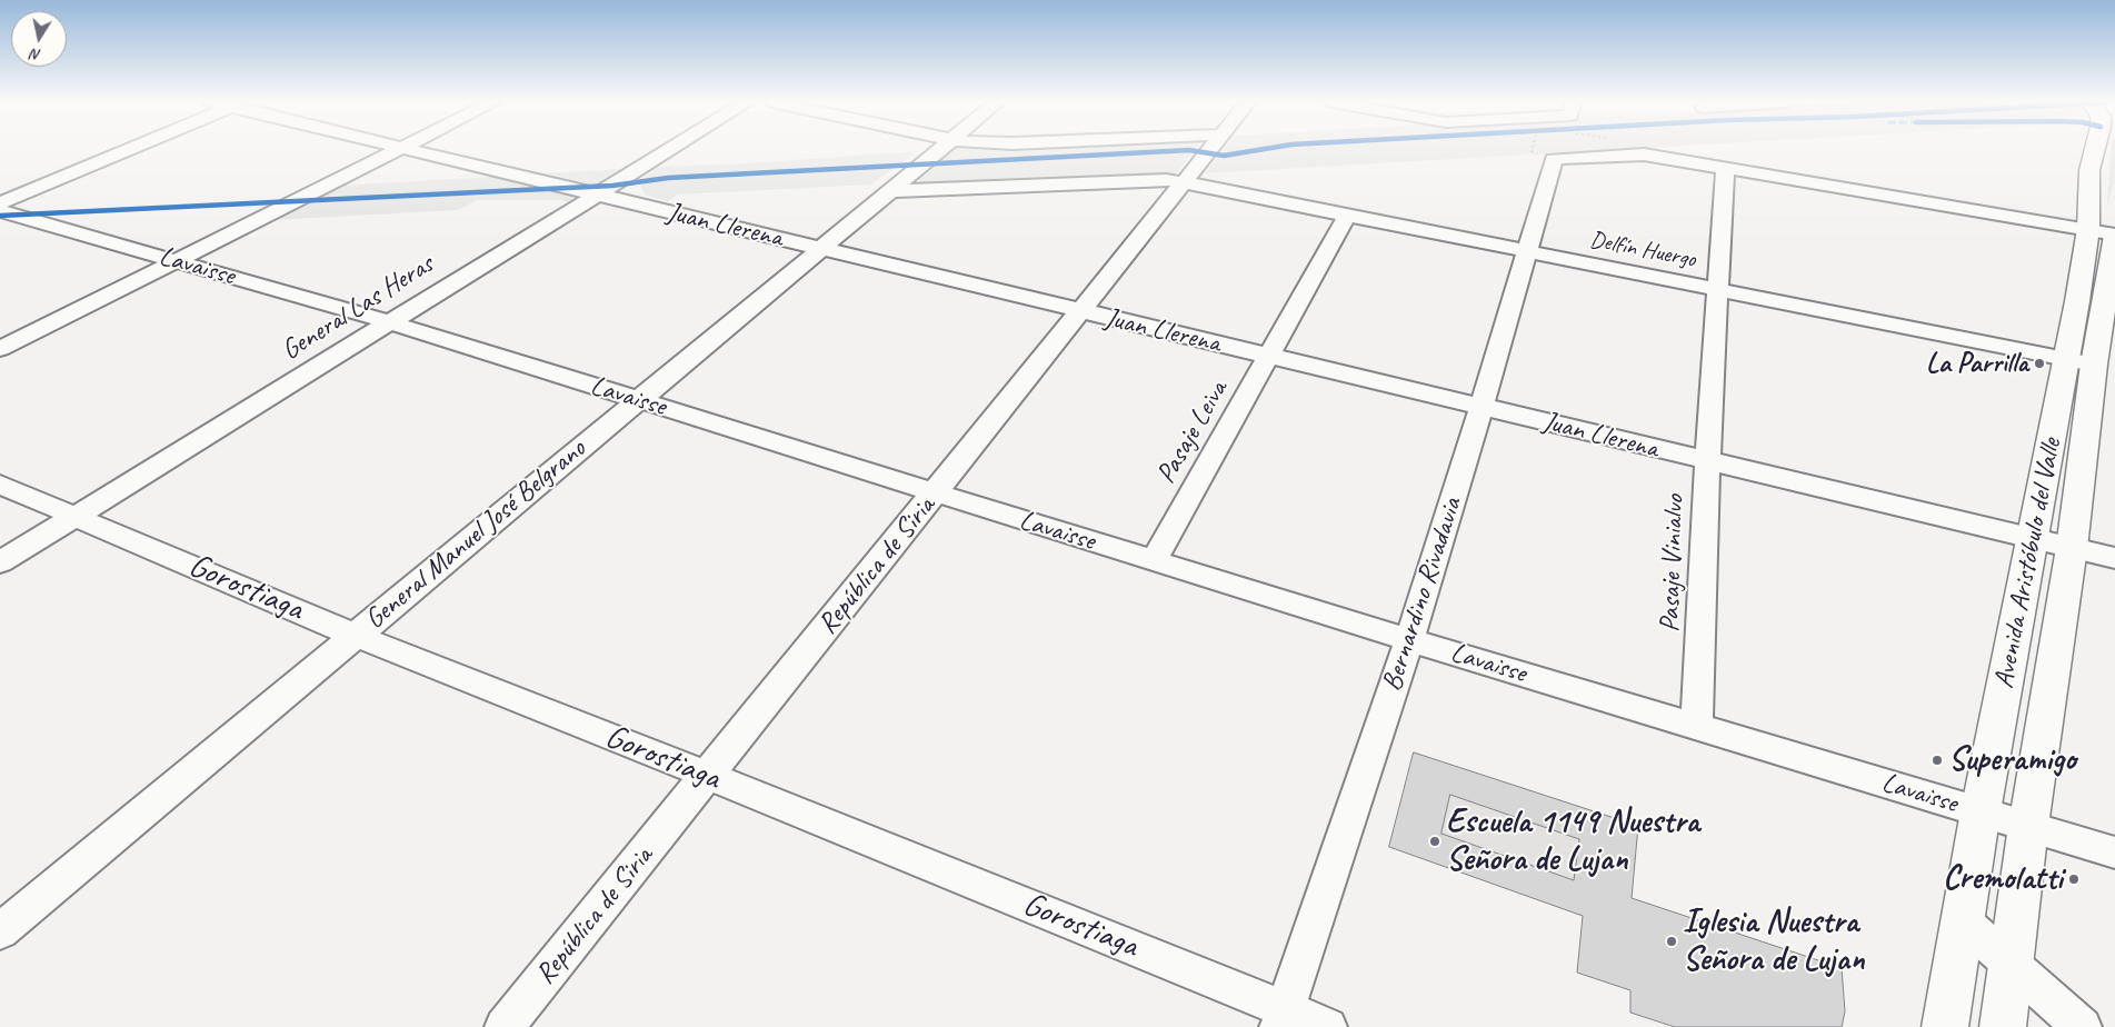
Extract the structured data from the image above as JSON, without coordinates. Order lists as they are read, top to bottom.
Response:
{
  "streets": {
    "main road": ["Avenida Aristóbulo del Valle"],
    "street": [
      "Juan Llerena",
      "Delfín Huergo",
      "Lavaisse",
      "General Las Heras",
      "Pasaje Leiva",
      "General Manuel José Belgrano",
      "Pasaje Vinialvo",
      "República de Siria",
      "Gorostiaga",
      "Bernardino Rivadavia"
    ]
  },
  "crossings": [
    ["Juan Llerena", "General Las Heras"],
    ["Juan Llerena", "Pasaje Leiva"],
    ["Juan Llerena", "General Manuel José Belgrano"],
    ["Juan Llerena", "Pasaje Vinialvo"],
    ["Juan Llerena", "Avenida Aristóbulo del Valle"],
    ["Juan Llerena", "República de Siria"],
    ["Juan Llerena", "Bernardino Rivadavia"],
    ["Delfín Huergo", "Pasaje Leiva"],
    ["Delfín Huergo", "General Manuel José Belgrano"],
    ["Delfín Huergo", "Pasaje Vinialvo"],
    ["Delfín Huergo", "Avenida Aristóbulo del Valle"],
    ["Delfín Huergo", "República de Siria"],
    ["Delfín Huergo", "Bernardino Rivadavia"],
    ["Lavaisse", "General Las Heras"],
    ["Lavaisse", "Pasaje Leiva"],
    ["Lavaisse", "General Manuel José Belgrano"],
    ["Lavaisse", "Pasaje Vinialvo"],
    ["Lavaisse", "Avenida Aristóbulo del Valle"],
    ["Lavaisse", "República de Siria"],
    ["Lavaisse", "Bernardino Rivadavia"],
    ["General Las Heras", "Gorostiaga"],
    ["General Manuel José Belgrano", "Gorostiaga"],
    ["Pasaje Vinialvo", "Bernardino Rivadavia"],
    ["República de Siria", "Gorostiaga"],
    ["Gorostiaga", "Bernardino Rivadavia"]
  ],
  "places": [
    "La Parrilla",
    "Superamigo",
    "Escuela 1149 Nuestra Señora de Lujan",
    "Cremolatti",
    "Iglesia Nuestra Señora de Lujan"
  ],
  "north": "bottom"
}
